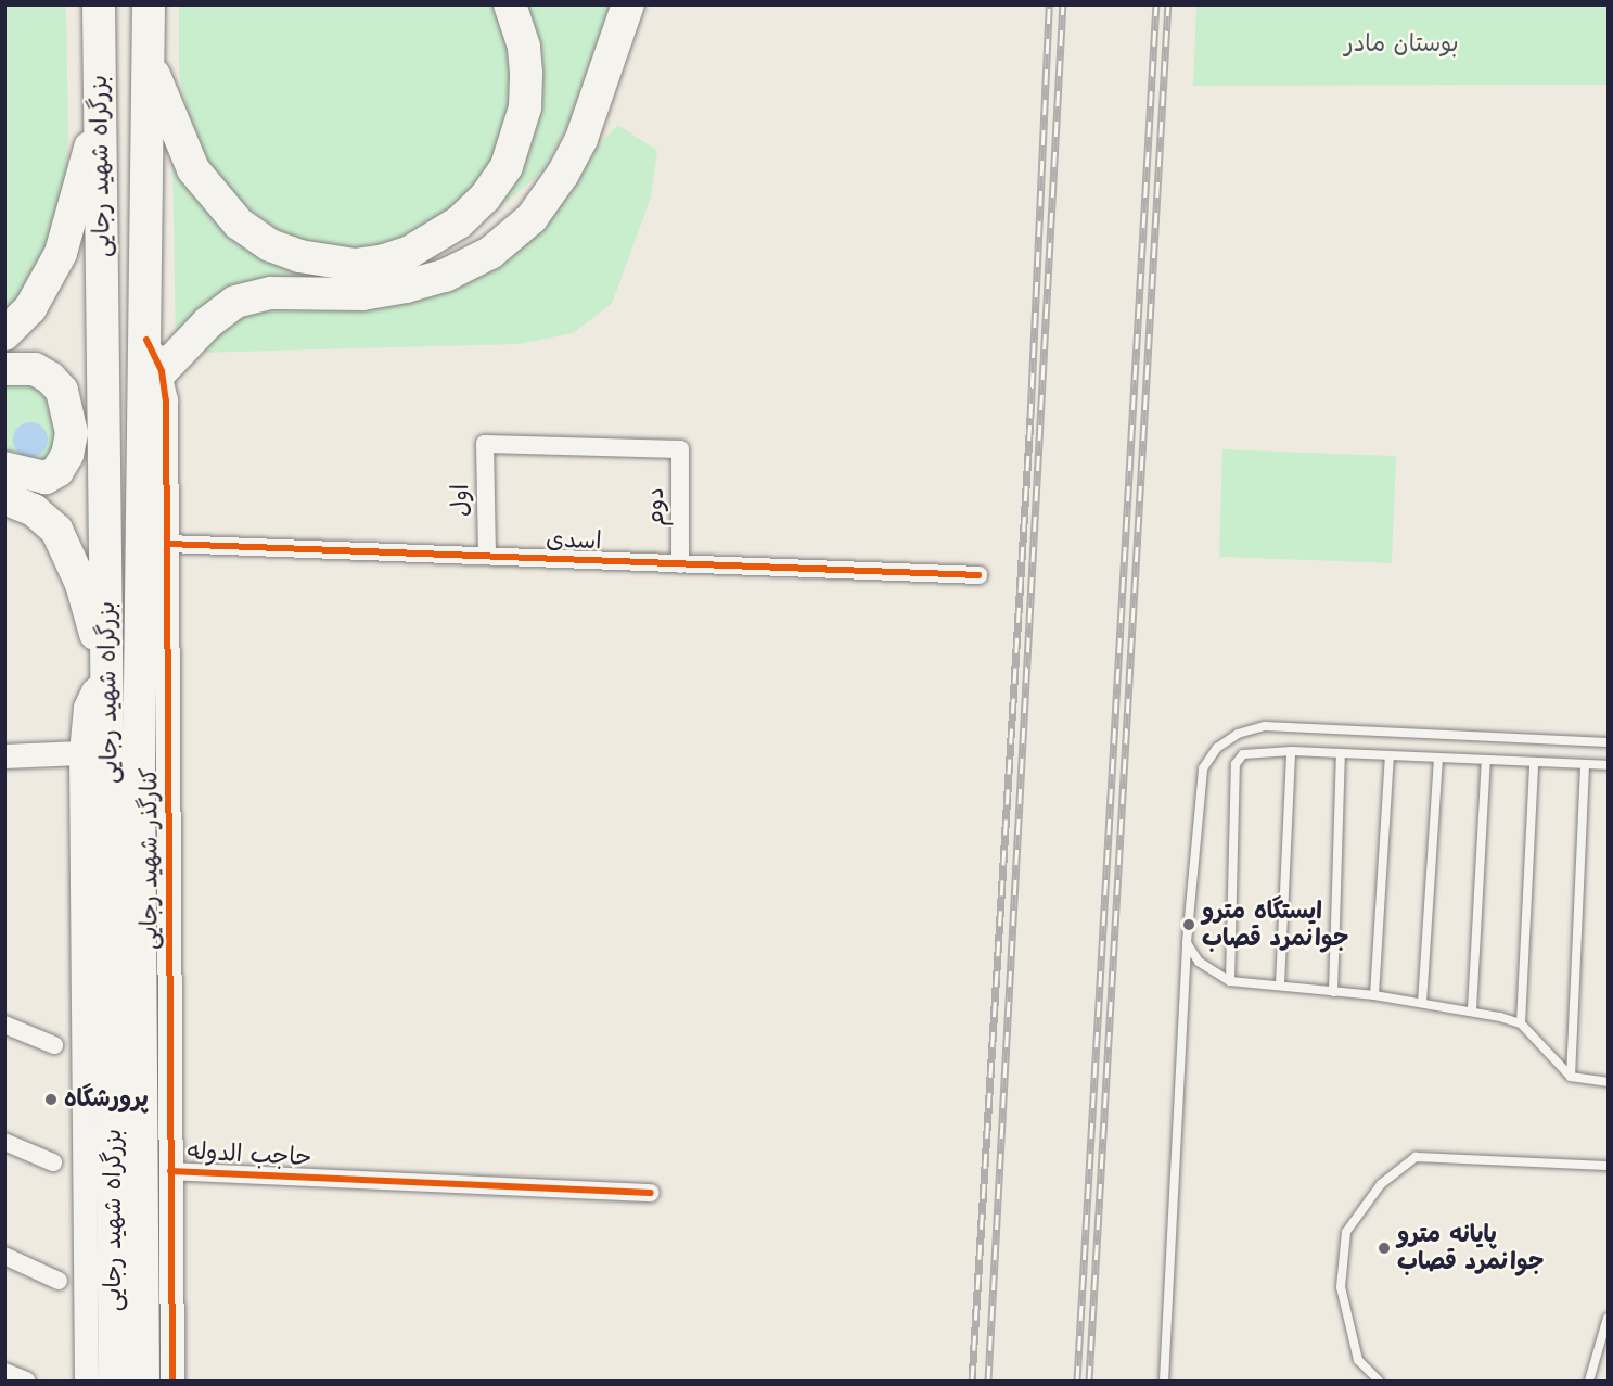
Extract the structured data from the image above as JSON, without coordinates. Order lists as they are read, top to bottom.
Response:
{
  "streets": {
    "highway": ["بزرگراه شهید رجایی"],
    "street": [
      "اول",
      "دوم",
      "اسدی",
      "کنارگذر شهید رجایی",
      "حاجب الدوله"
    ]
  },
  "crossings": [
    ["بزرگراه شهید رجایی", "کنارگذر شهید رجایی"],
    ["اول", "دوم"],
    ["اول", "اسدی"],
    ["دوم", "اسدی"],
    ["اسدی", "کنارگذر شهید رجایی"],
    ["کنارگذر شهید رجایی", "حاجب الدوله"]
  ],
  "parks": ["بوستان مادر"],
  "places": ["ایستگاه مترو جوانمرد قصاب", "پرورشگاه", "پایانه مترو جوانمرد قصاب"]
}
